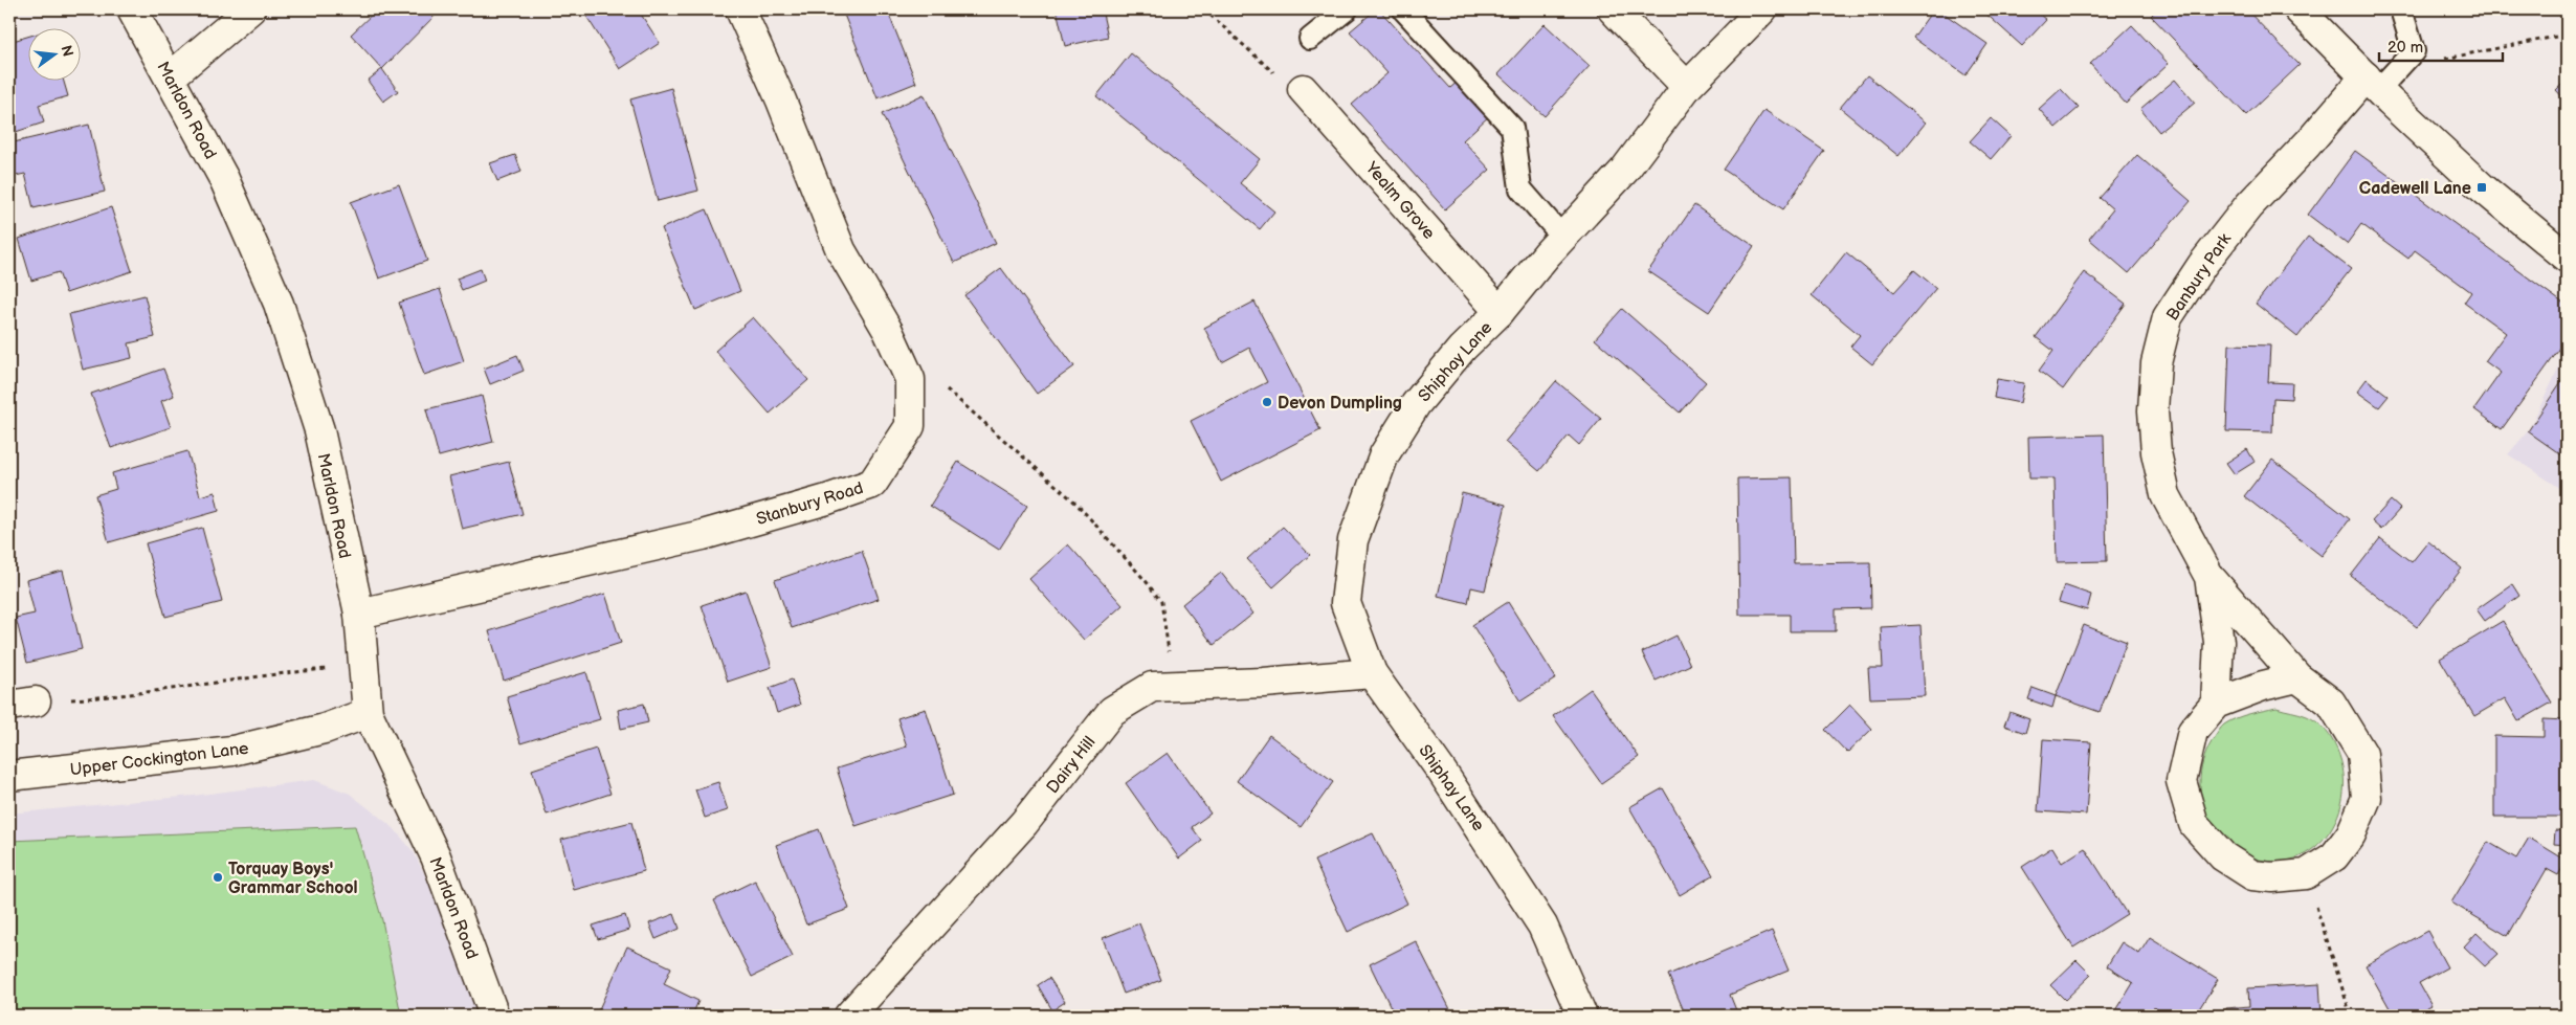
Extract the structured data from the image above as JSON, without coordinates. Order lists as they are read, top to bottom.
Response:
{
  "streets": {
    "street": [
      "Marldon Road",
      "Yealm Grove",
      "Banbury Park",
      "Shiphay Lane",
      "Stanbury Road",
      "Upper Cockington Lane",
      "Dairy Hill"
    ]
  },
  "crossings": [
    ["Marldon Road", "Stanbury Road"],
    ["Marldon Road", "Upper Cockington Lane"],
    ["Yealm Grove", "Shiphay Lane"],
    ["Shiphay Lane", "Dairy Hill"]
  ],
  "places": {
    "transit": ["Cadewell Lane"],
    "other": ["Devon Dumpling", "Torquay Boys' Grammar School"]
  },
  "scale_bar": "20 m",
  "north": "right"
}
